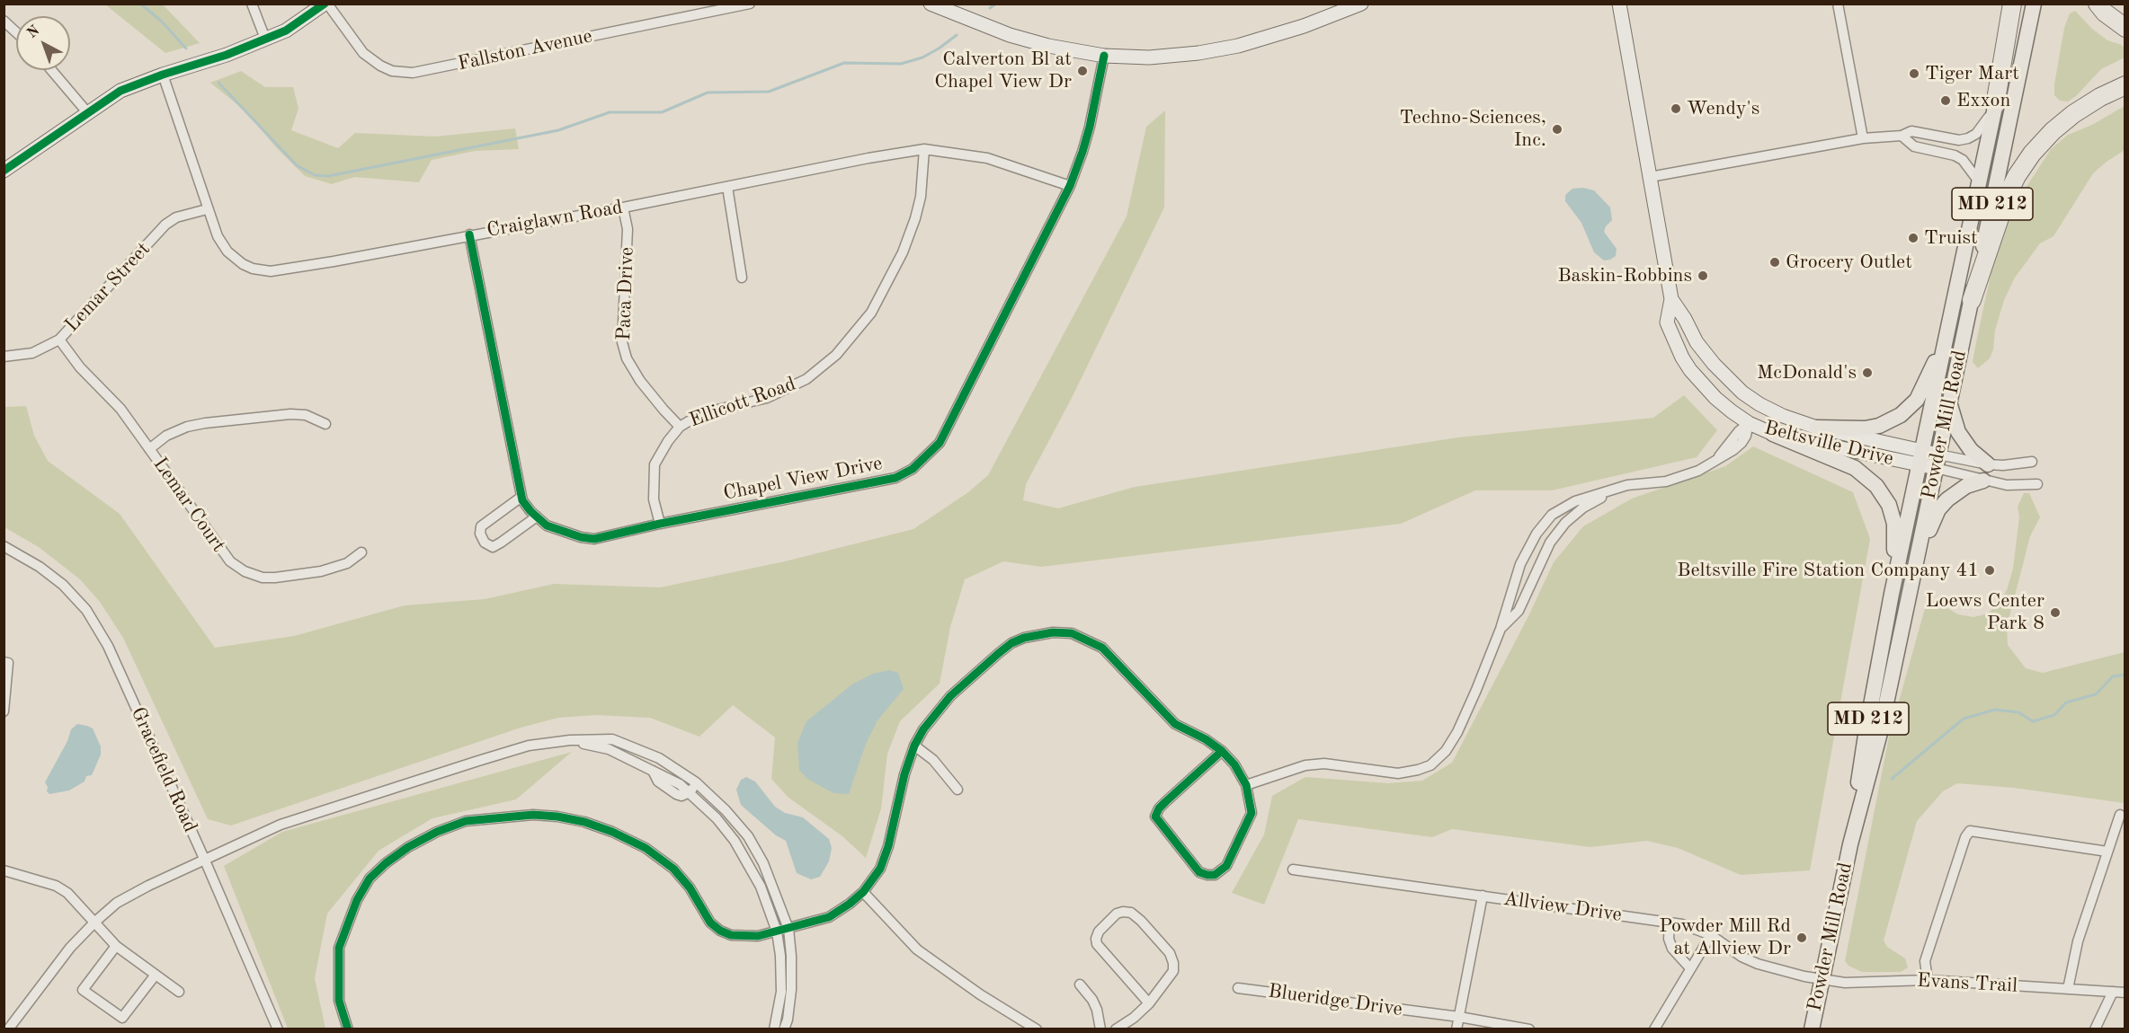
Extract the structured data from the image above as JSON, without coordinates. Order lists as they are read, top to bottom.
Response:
{
  "streets": {
    "main road": ["MD 212", "Powder Mill Road"],
    "street": [
      "Fallston Avenue",
      "Craiglawn Road",
      "Lemar Street",
      "Paca Drive",
      "Ellicott Road",
      "Beltsville Drive",
      "Chapel View Drive",
      "Lemar Court",
      "Gracefield Road",
      "Allview Drive",
      "Evans Trail",
      "Blueridge Drive"
    ]
  },
  "crossings": [
    ["Craiglawn Road", "Lemar Street"],
    ["Craiglawn Road", "Paca Drive"],
    ["Craiglawn Road", "Ellicott Road"],
    ["Craiglawn Road", "Chapel View Drive"],
    ["Lemar Street", "Lemar Court"],
    ["Paca Drive", "Ellicott Road"],
    ["Ellicott Road", "Chapel View Drive"],
    ["Powder Mill Road", "Beltsville Drive"],
    ["Powder Mill Road", "Allview Drive"],
    ["Powder Mill Road", "Evans Trail"],
    ["Allview Drive", "Evans Trail"]
  ],
  "places": [
    "Calverton Bl at Chapel View Dr",
    "Tiger Mart",
    "Exxon",
    "Wendy's",
    "Techno-Sciences, Inc.",
    "Truist",
    "Grocery Outlet",
    "Baskin-Robbins",
    "McDonald's",
    "Beltsville Fire Station Company 41",
    "Loews Center Park 8",
    "Powder Mill Rd at Allview Dr"
  ],
  "north": "top left"
}
